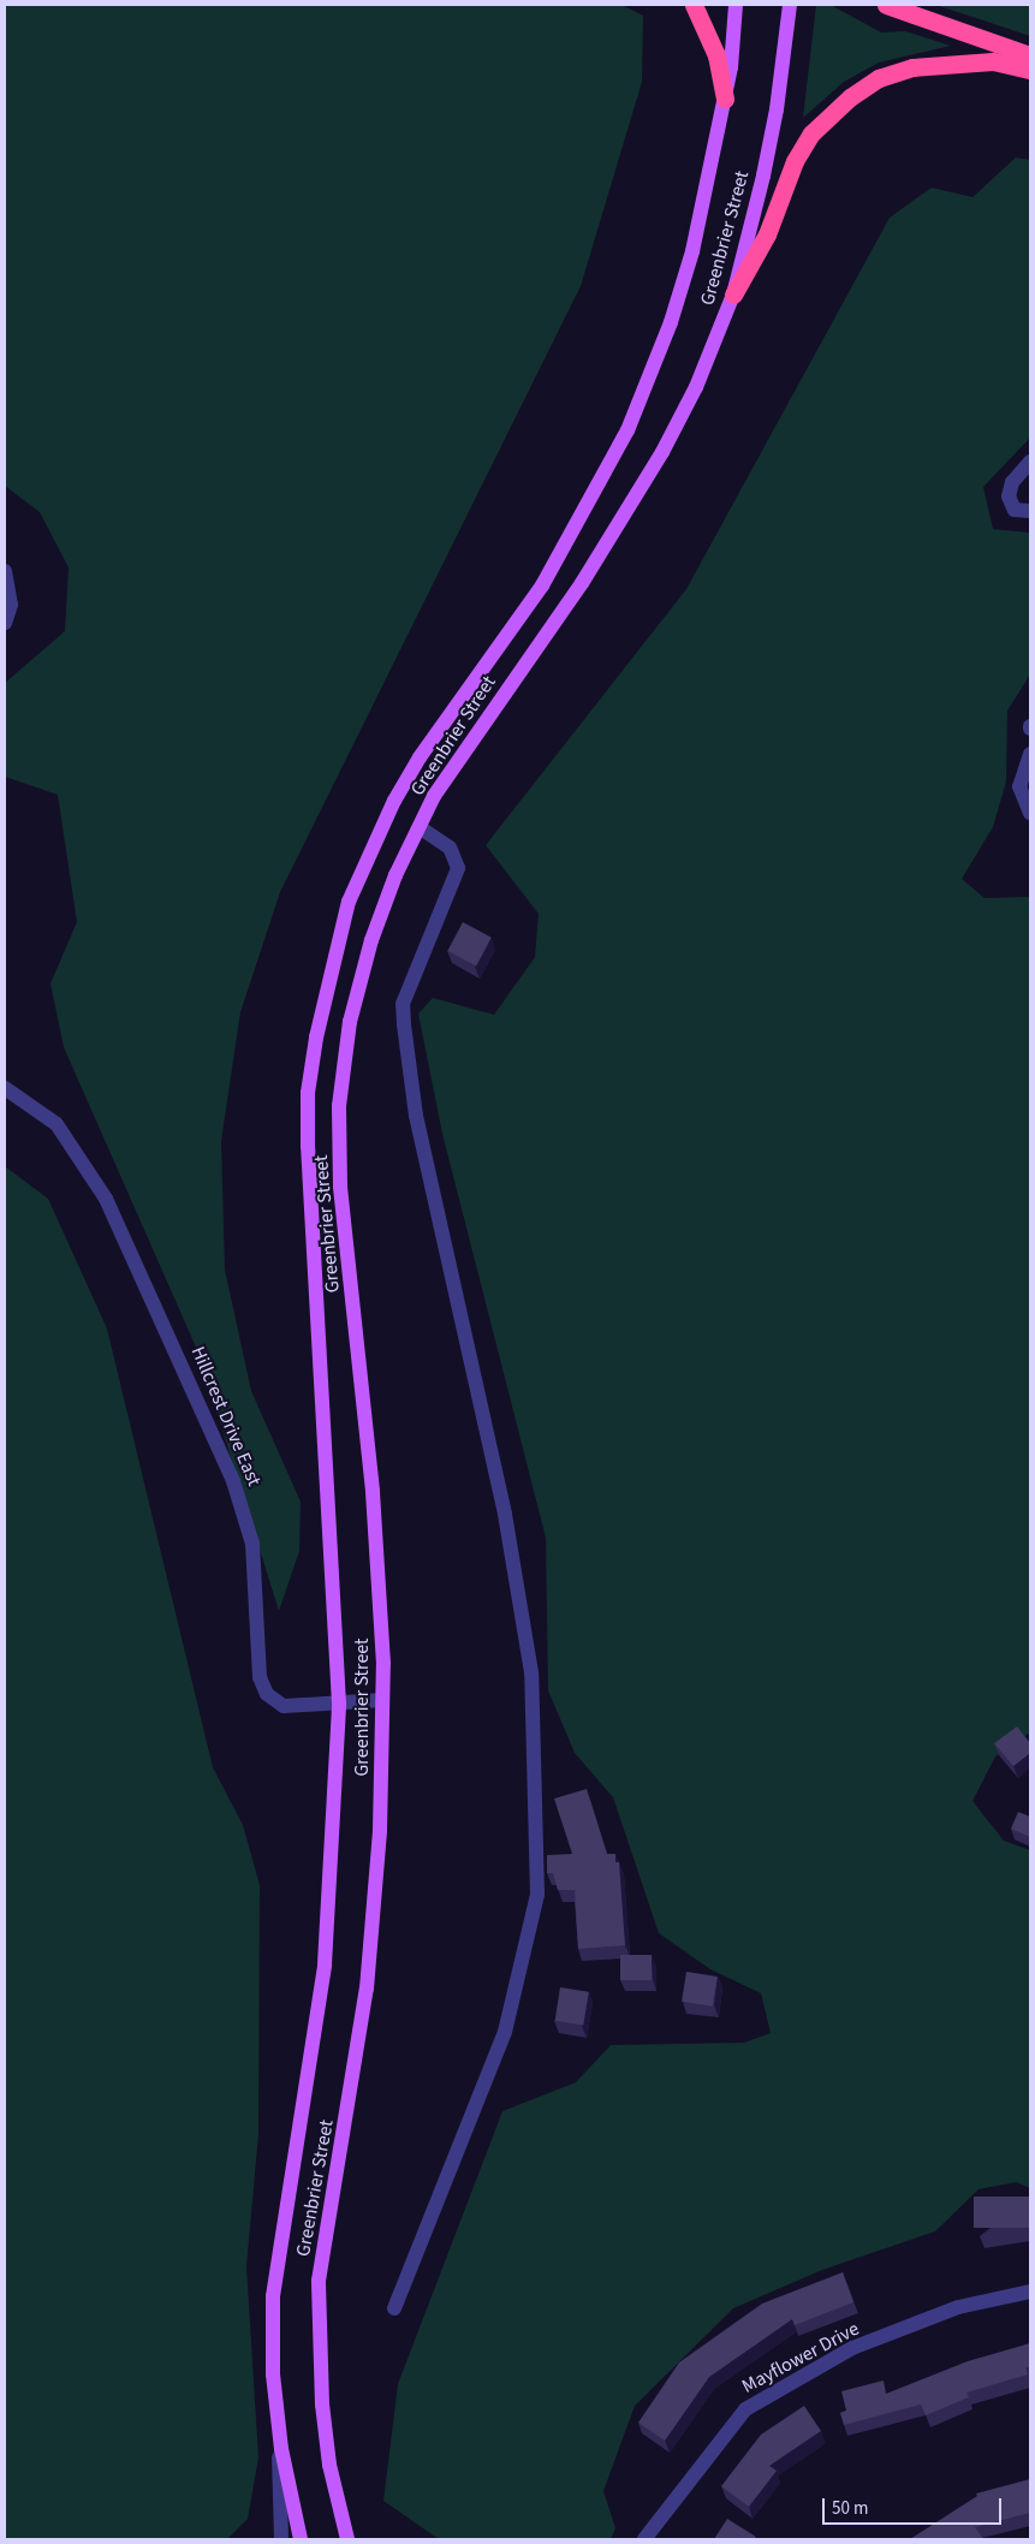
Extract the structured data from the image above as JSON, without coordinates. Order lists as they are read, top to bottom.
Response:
{
  "streets": {
    "main road": ["Greenbrier Street"],
    "street": ["Hillcrest Drive East", "Mayflower Drive"]
  },
  "crossings": [
    ["Greenbrier Street", "Hillcrest Drive East"]
  ],
  "scale_bar": "50 m"
}
